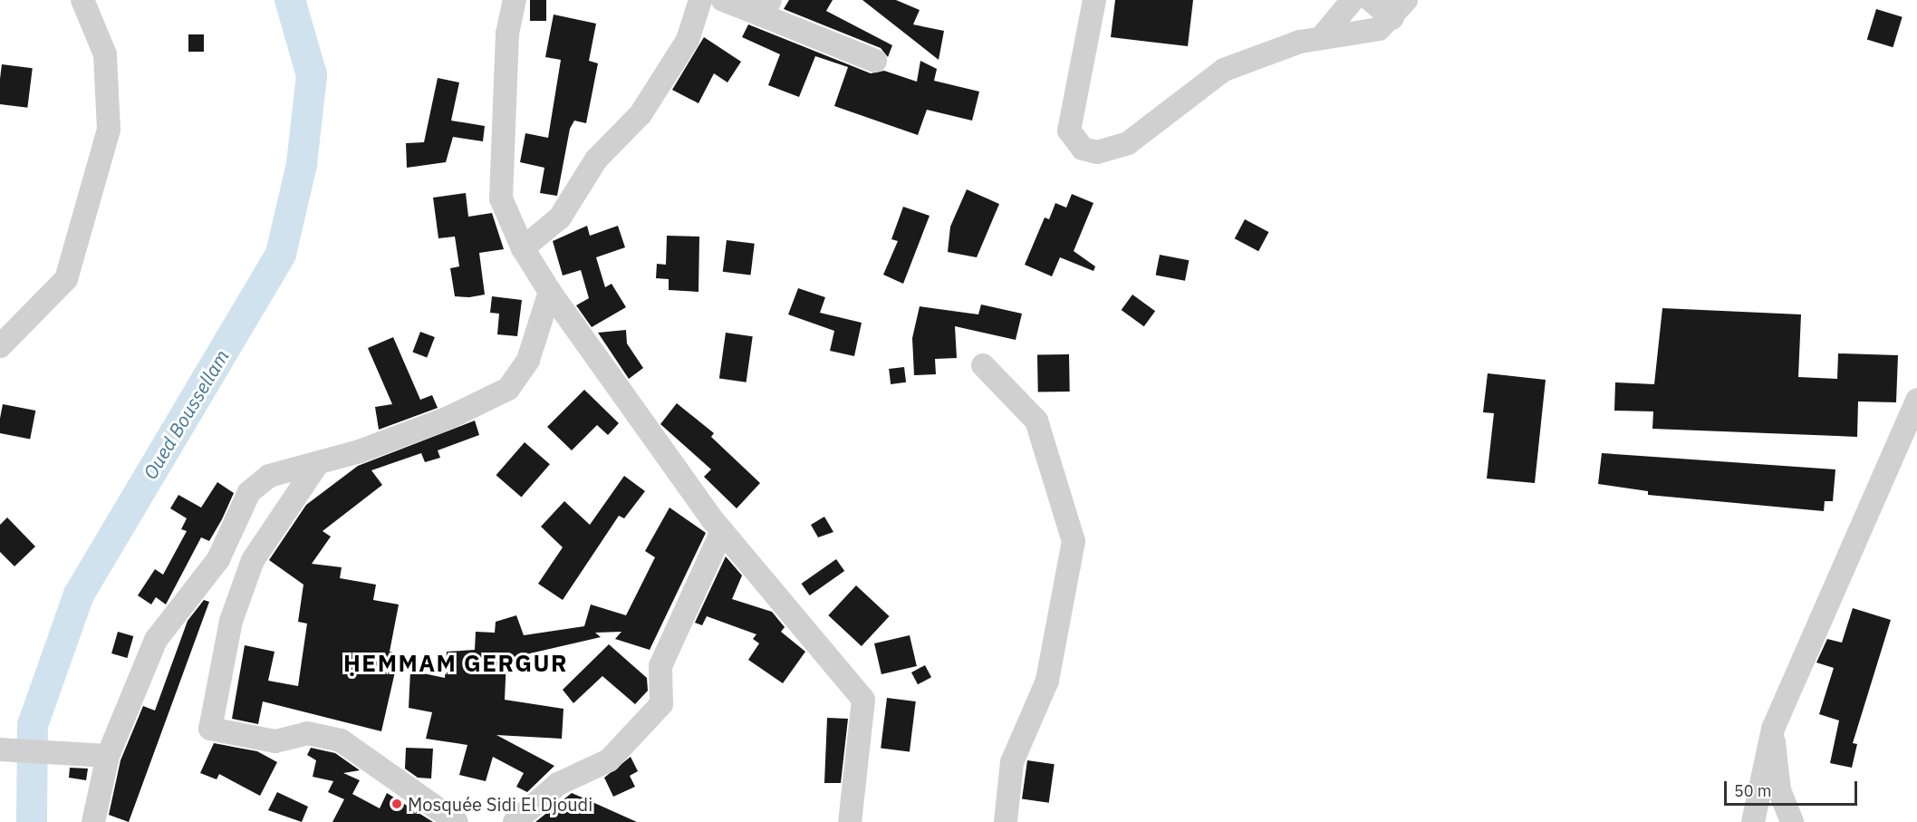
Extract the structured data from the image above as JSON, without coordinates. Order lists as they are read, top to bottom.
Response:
{
  "districts": ["ḤEMMAM GERGUR"],
  "water": ["Oued Boussellam"],
  "places": ["Mosquée Sidi El Djoudi"],
  "scale_bar": "50 m"
}
